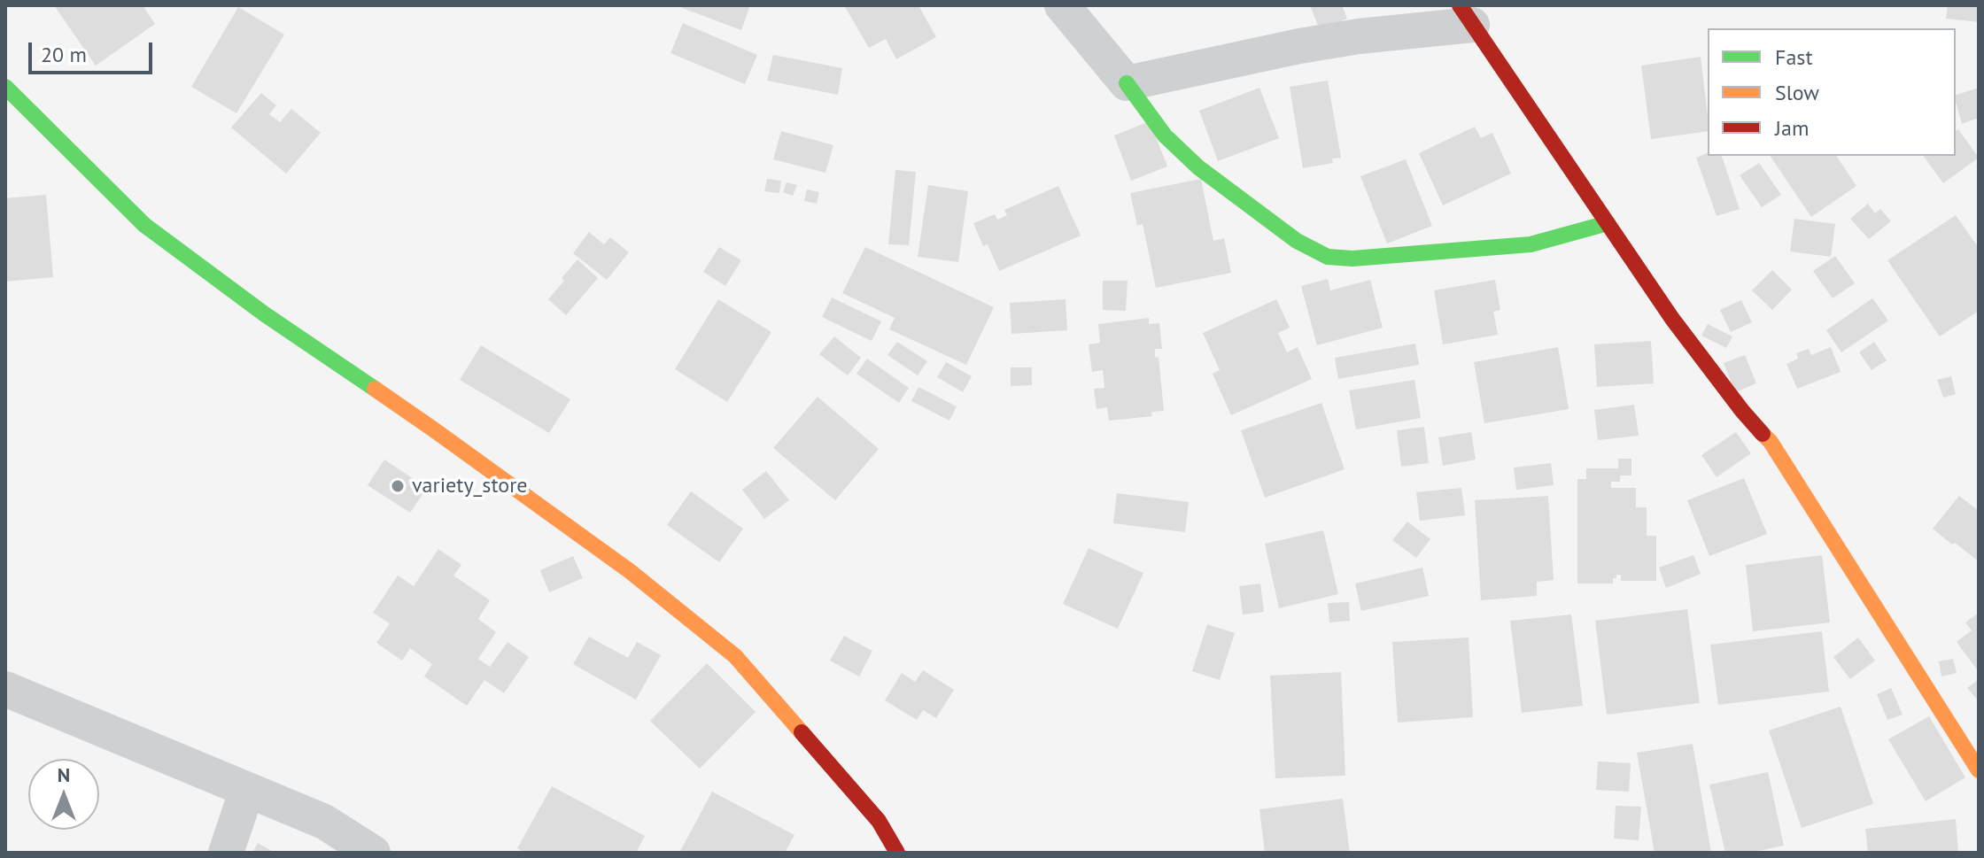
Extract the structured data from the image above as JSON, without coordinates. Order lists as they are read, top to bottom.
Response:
{
  "places": ["variety_store"],
  "legend": ["Fast", "Slow", "Jam"],
  "scale_bar": "20 m",
  "north": "top"
}
